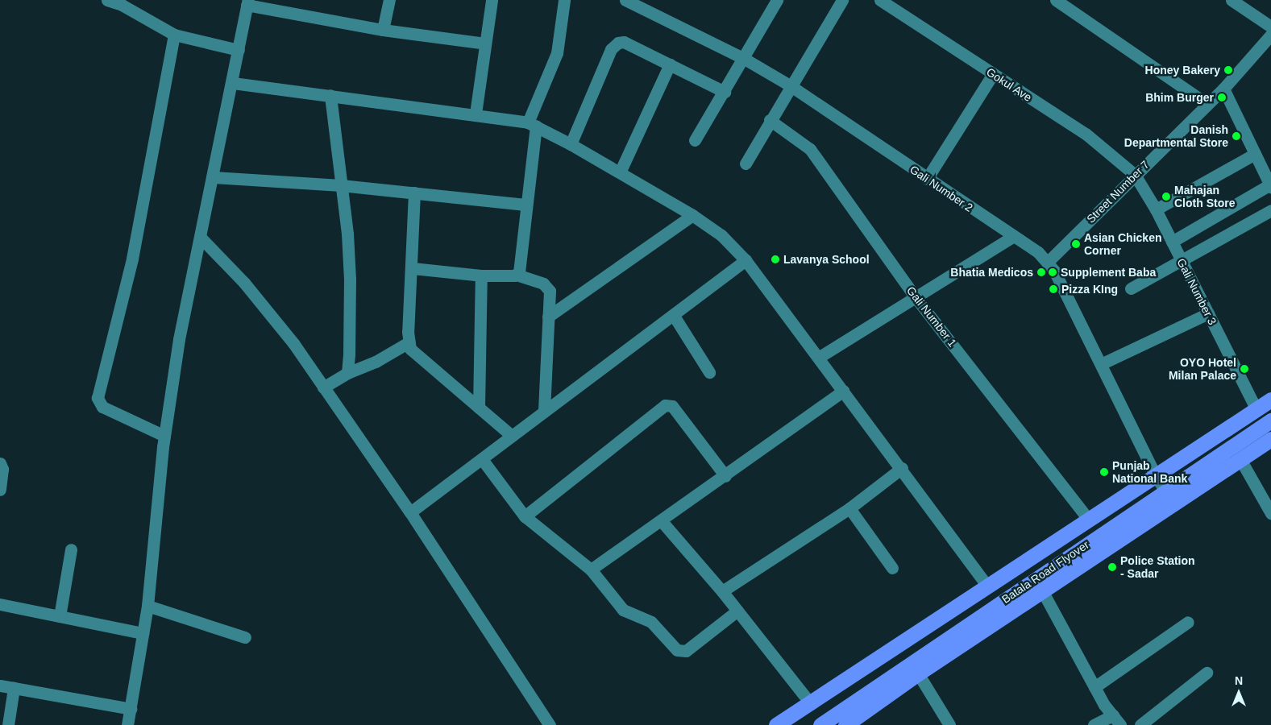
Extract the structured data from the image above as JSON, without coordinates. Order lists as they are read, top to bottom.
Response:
{
  "streets": {
    "main road": ["Batala Road Flyover"],
    "street": [
      "Gokul Ave",
      "Gali Number 2",
      "Street Number 7",
      "Gali Number 3",
      "Gali Number 1"
    ]
  },
  "crossings": [
    ["Gokul Ave", "Street Number 7"],
    ["Gokul Ave", "Gali Number 3"],
    ["Gali Number 2", "Street Number 7"],
    ["Street Number 7", "Gali Number 3"]
  ],
  "places": [
    "Honey Bakery",
    "Bhim Burger",
    "Danish Departmental Store",
    "Mahajan Cloth Store",
    "Asian Chicken Corner",
    "Lavanya School",
    "Bhatia Medicos",
    "Supplement Baba",
    "Pizza KIng",
    "OYO Hotel Milan Palace",
    "Punjab National Bank",
    "Police Station - Sadar"
  ],
  "north": "top"
}
